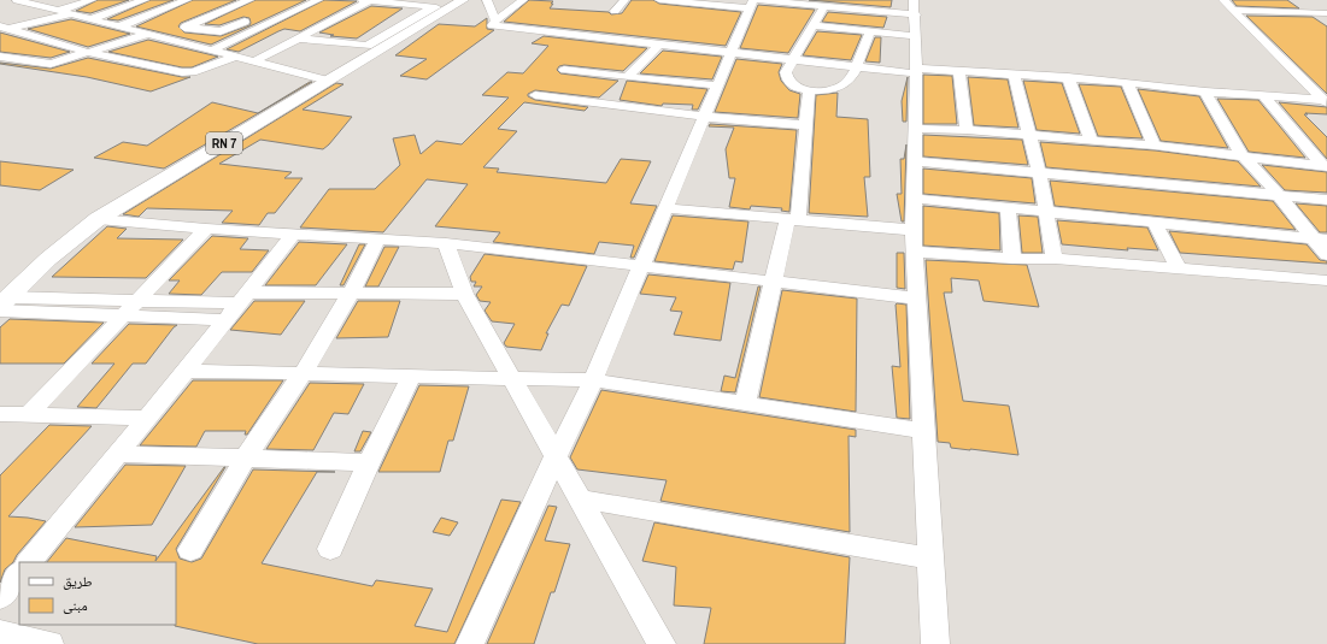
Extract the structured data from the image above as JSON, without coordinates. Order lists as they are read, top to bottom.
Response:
{
  "streets": {
    "main road": ["RN 7"]
  },
  "legend": ["طريق", "مبنى"]
}
